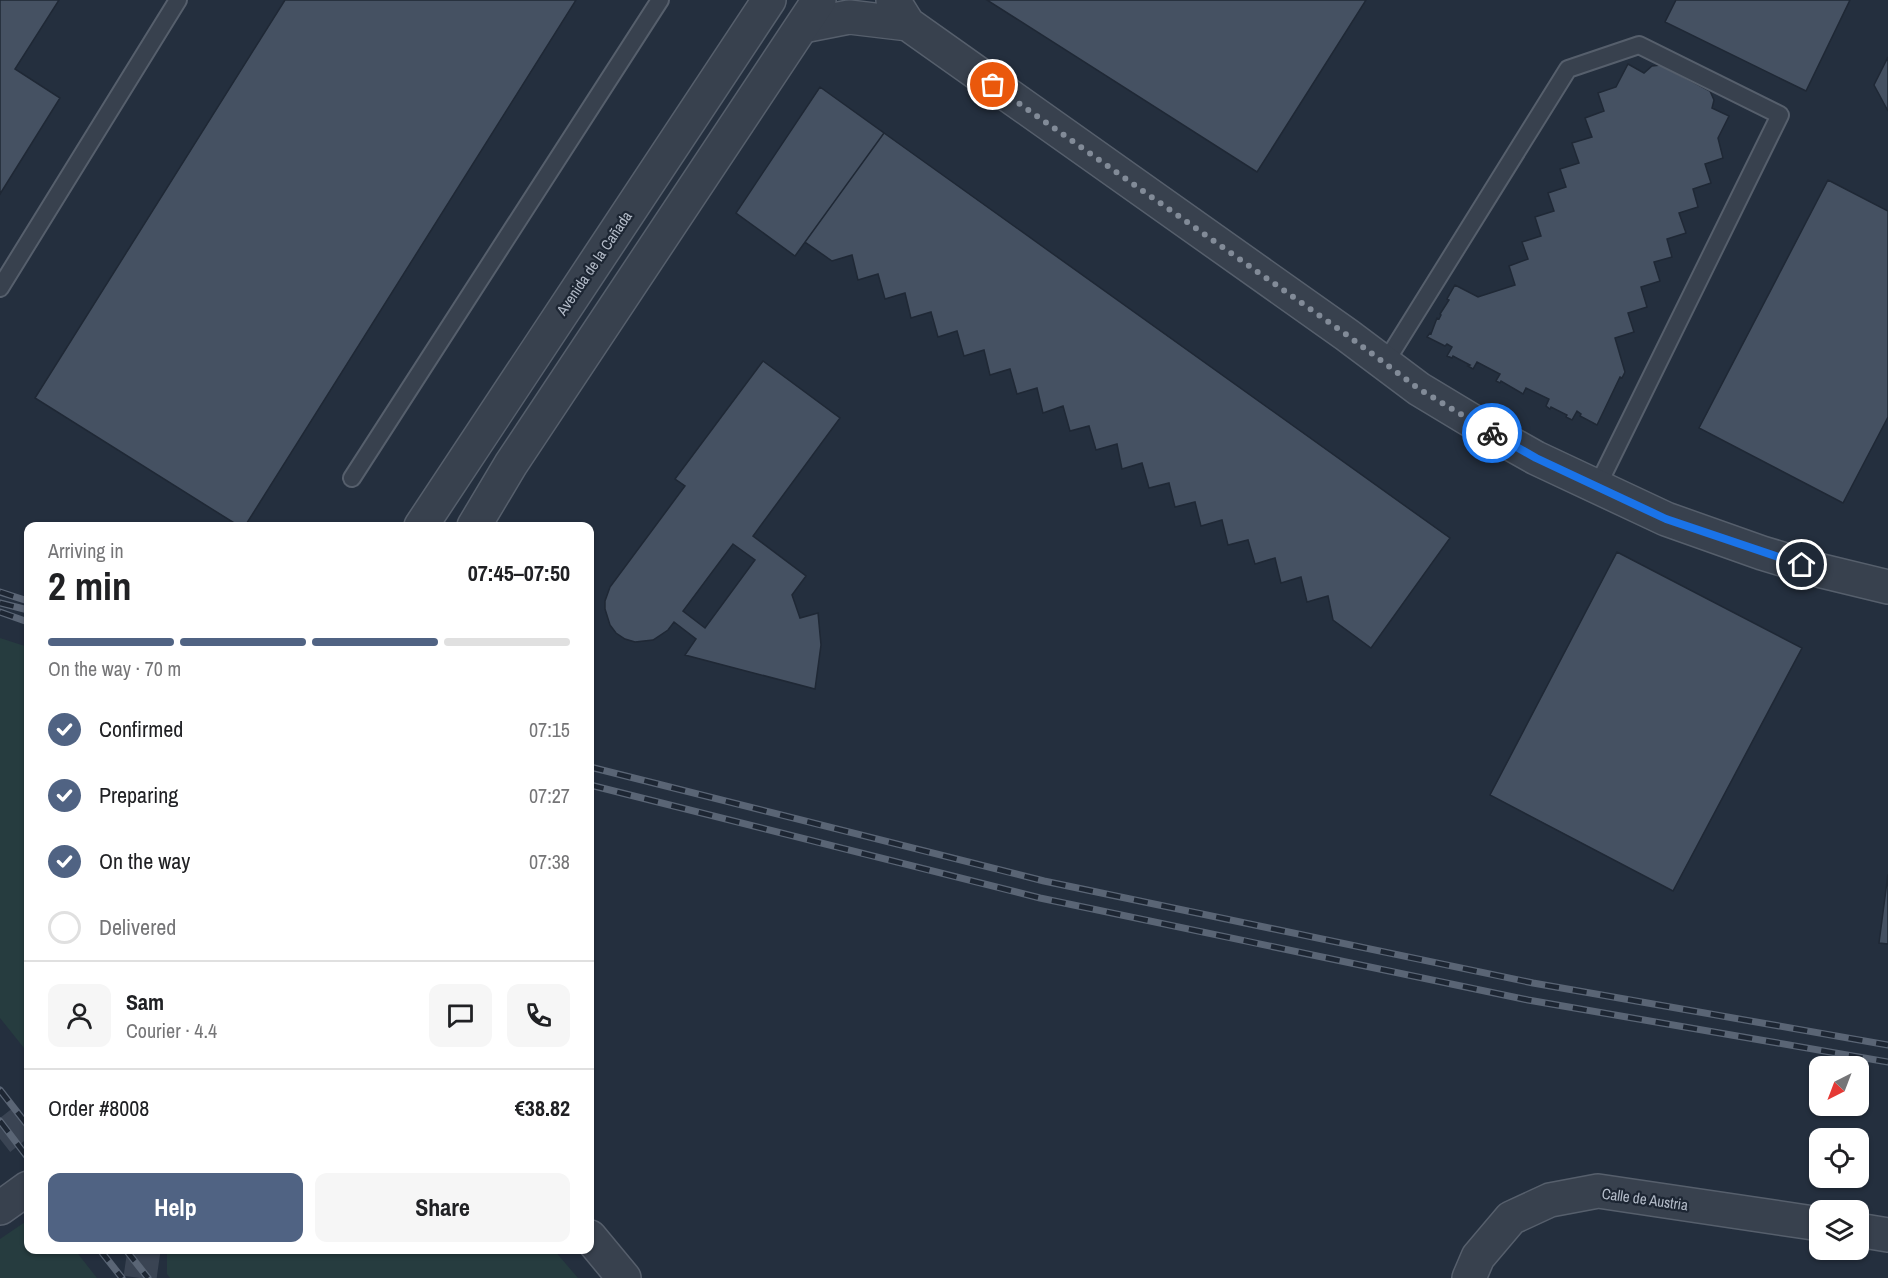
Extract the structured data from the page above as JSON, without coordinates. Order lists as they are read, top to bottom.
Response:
{
  "streets": {
    "street": ["Avenida de la Cañada", "Calle de Austria"]
  },
  "north": "bottom left",
  "page": {
    "heading": ["2 min", "Arriving in", "07:45–07:50"],
    "panel": [
      "Sam",
      "Courier · 4.4",
      "Order #8008",
      "€38.82"
    ],
    "bar": "On the way · 70 m",
    "list": [
      ["Confirmed", "07:15"],
      ["Preparing", "07:27"],
      ["On the way", "07:38"],
      "Delivered"
    ],
    "buttons": ["Help", "Share"]
  }
}
